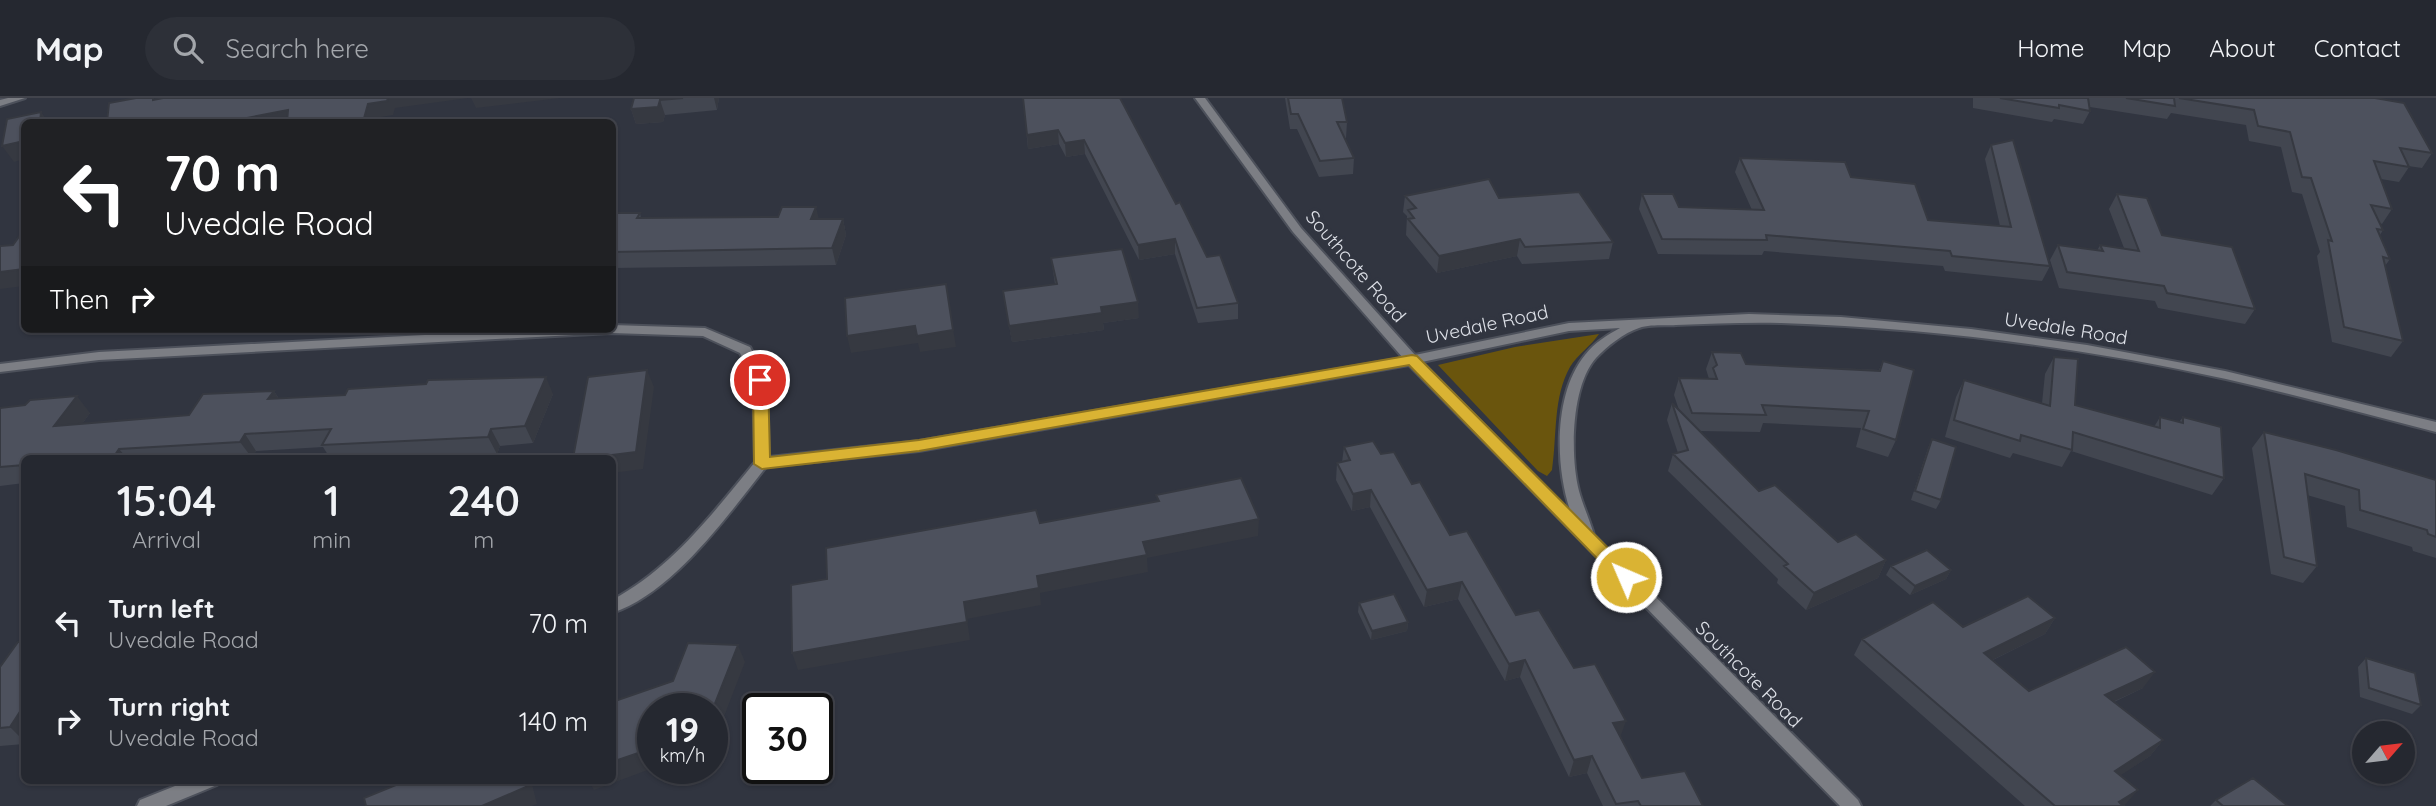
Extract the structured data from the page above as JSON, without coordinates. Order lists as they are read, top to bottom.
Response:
{
  "streets": {
    "street": ["Southcote Road", "Uvedale Road"]
  },
  "crossings": [
    ["Southcote Road", "Uvedale Road"]
  ],
  "north": "top right",
  "page": {
    "header": "Map",
    "search": "Search here",
    "nav": [
      "Home",
      "Map",
      "About",
      "Contact"
    ],
    "turn": ["70 m", "Uvedale Road"],
    "then": "Then",
    "eta": [
      "15:04",
      "Arrival",
      "1",
      "min",
      "240",
      "m"
    ],
    "list": [
      {
        "name": "Turn left",
        "note": "Uvedale Road",
        "value": "70 m"
      },
      {
        "name": "Turn right",
        "note": "Uvedale Road",
        "value": "140 m"
      }
    ],
    "speed": "19 km/h",
    "limit": "30"
  }
}
